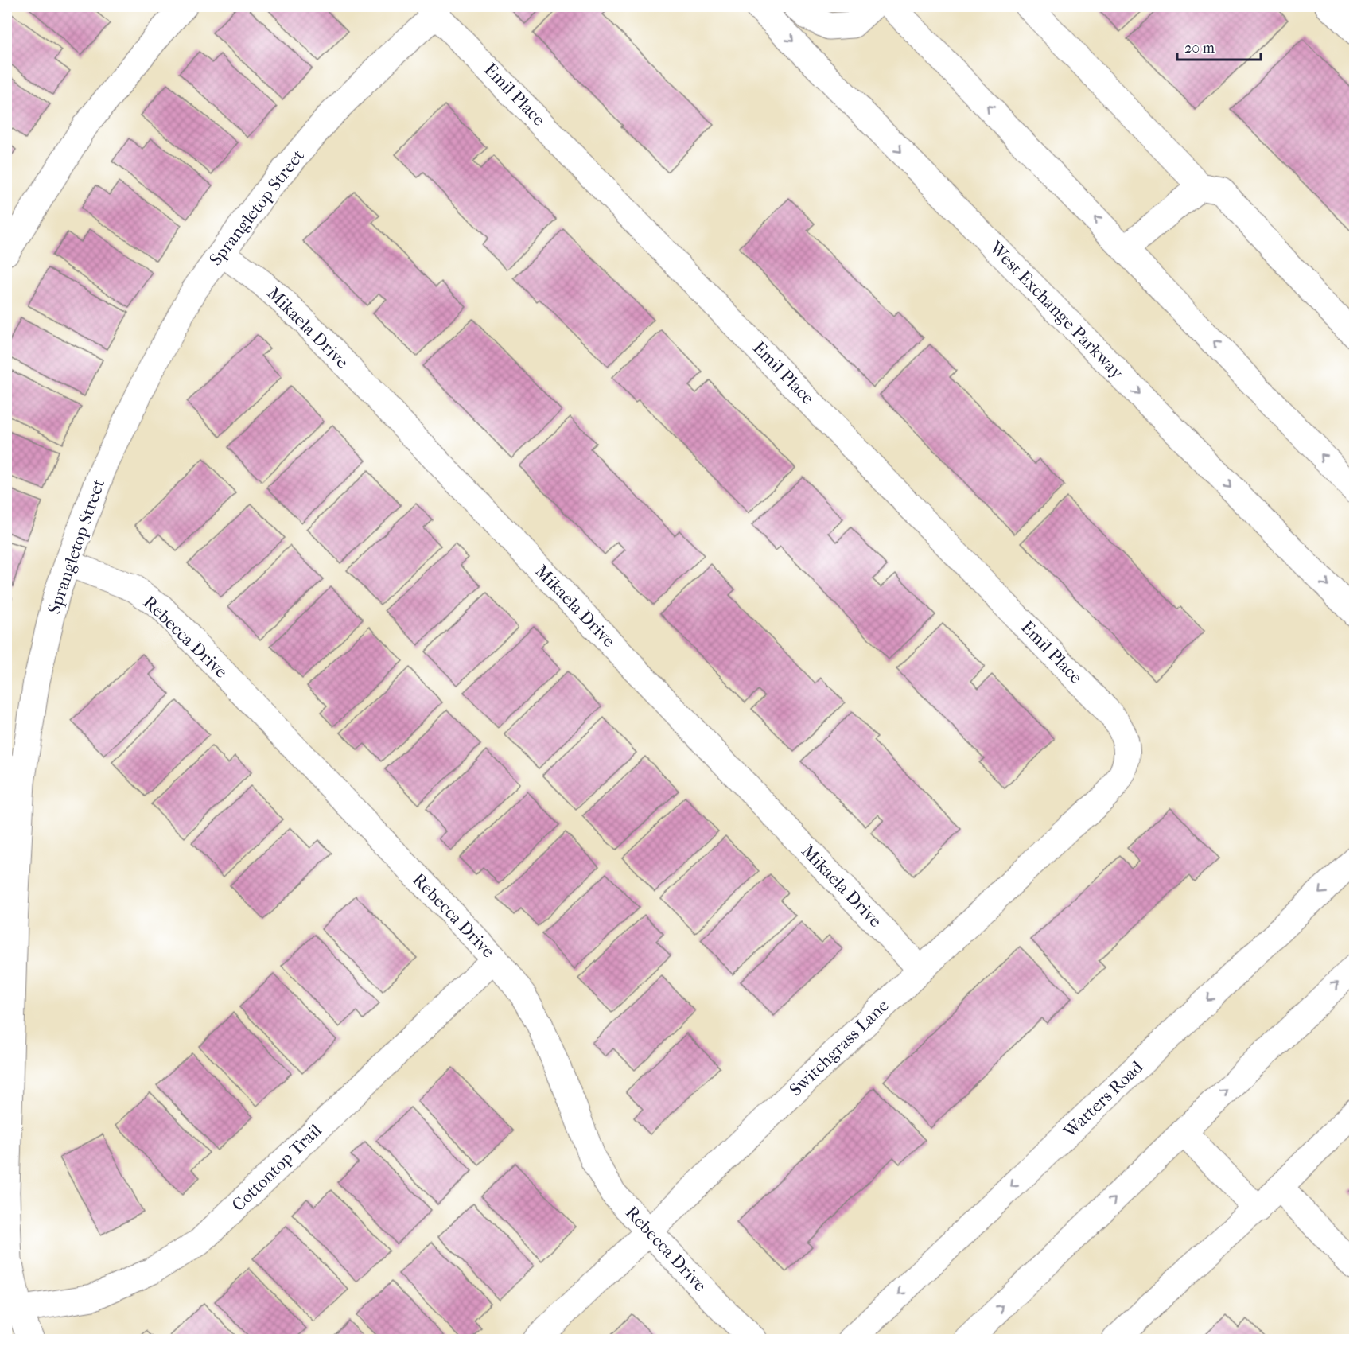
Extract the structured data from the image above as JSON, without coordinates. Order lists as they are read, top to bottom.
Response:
{
  "streets": {
    "street": [
      "Emil Place",
      "Sprangletop Street",
      "West Exchange Parkway",
      "Mikaela Drive",
      "Rebecca Drive",
      "Switchgrass Lane",
      "Watters Road",
      "Cottontop Trail"
    ]
  },
  "crossings": [
    ["Emil Place", "Sprangletop Street"],
    ["Emil Place", "Switchgrass Lane"],
    ["Sprangletop Street", "Mikaela Drive"],
    ["Sprangletop Street", "Rebecca Drive"],
    ["Mikaela Drive", "Switchgrass Lane"],
    ["Rebecca Drive", "Switchgrass Lane"],
    ["Rebecca Drive", "Cottontop Trail"]
  ],
  "scale_bar": "20 m"
}
